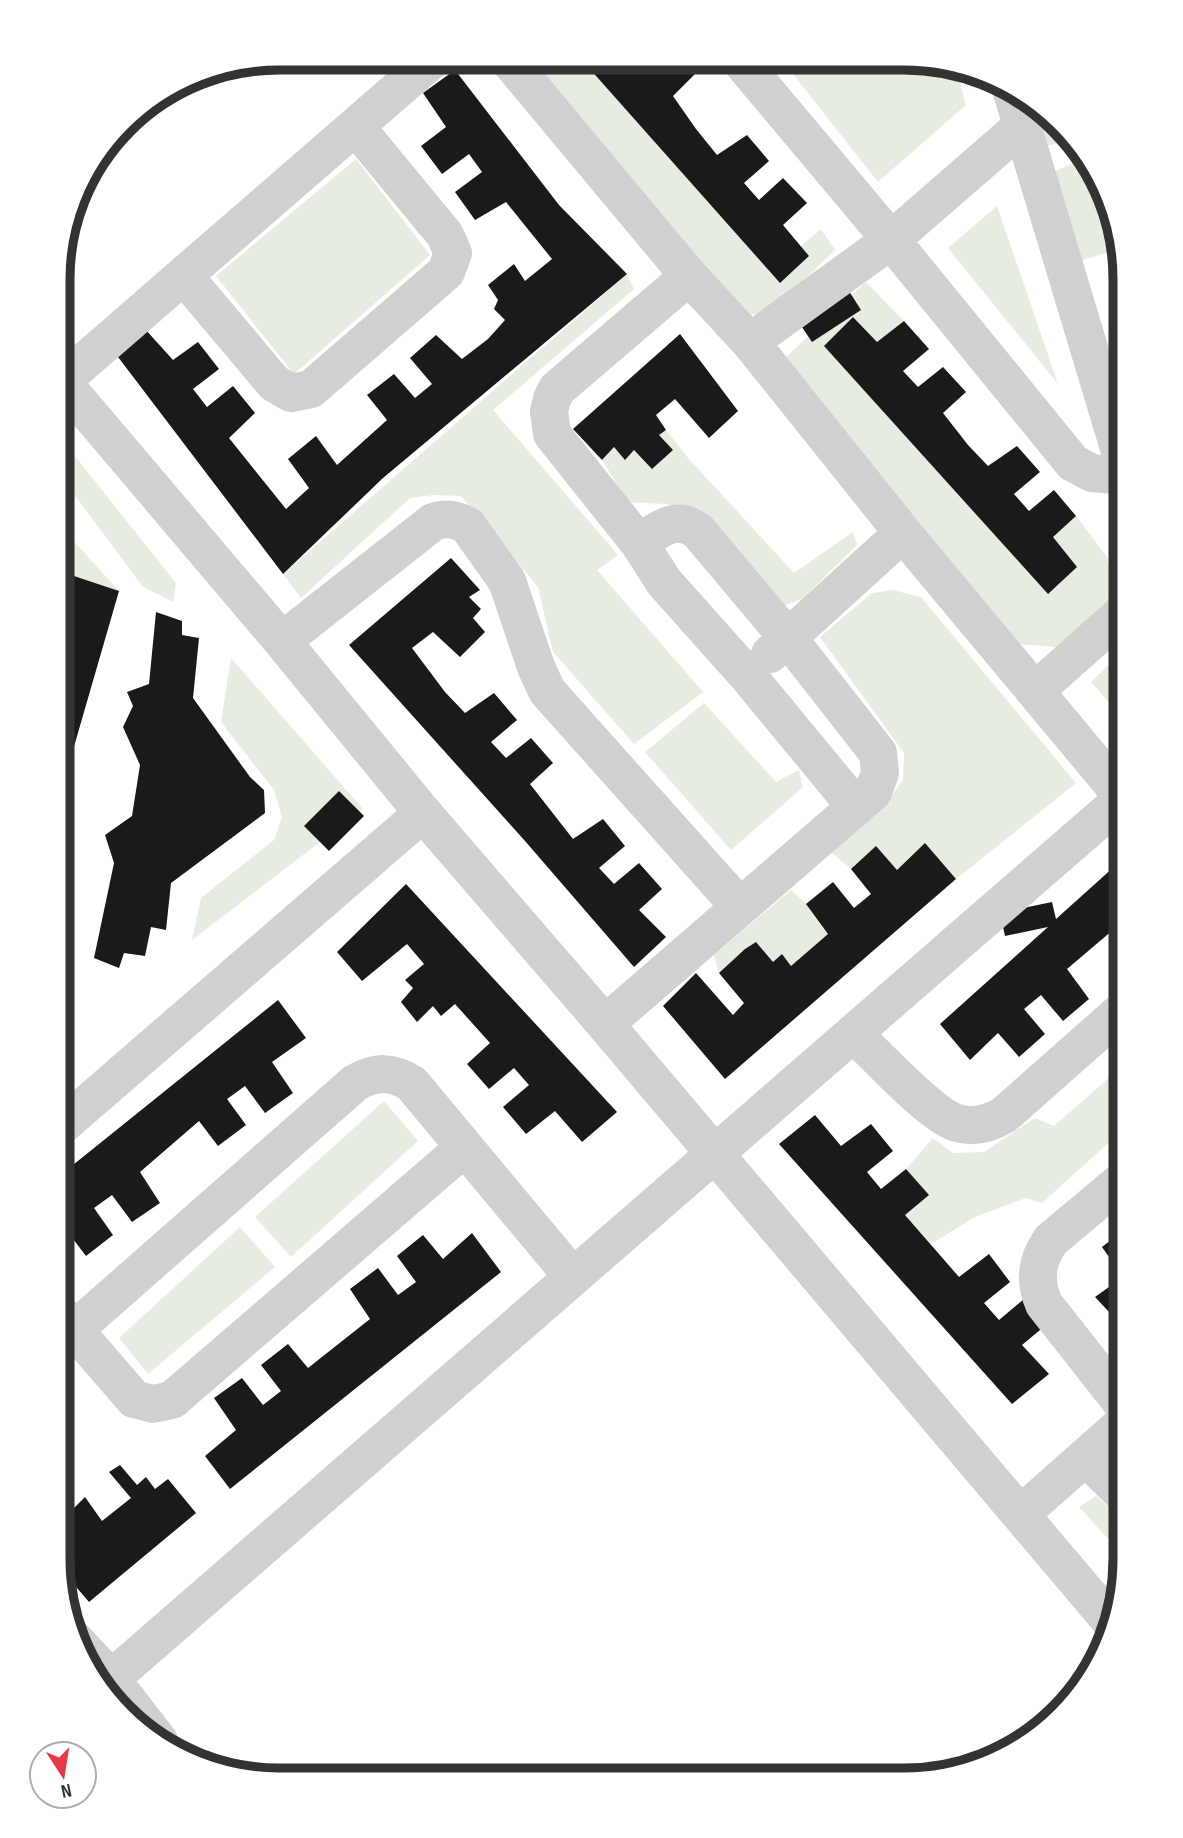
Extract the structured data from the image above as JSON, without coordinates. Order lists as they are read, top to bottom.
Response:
{
  "north": "bottom"
}
